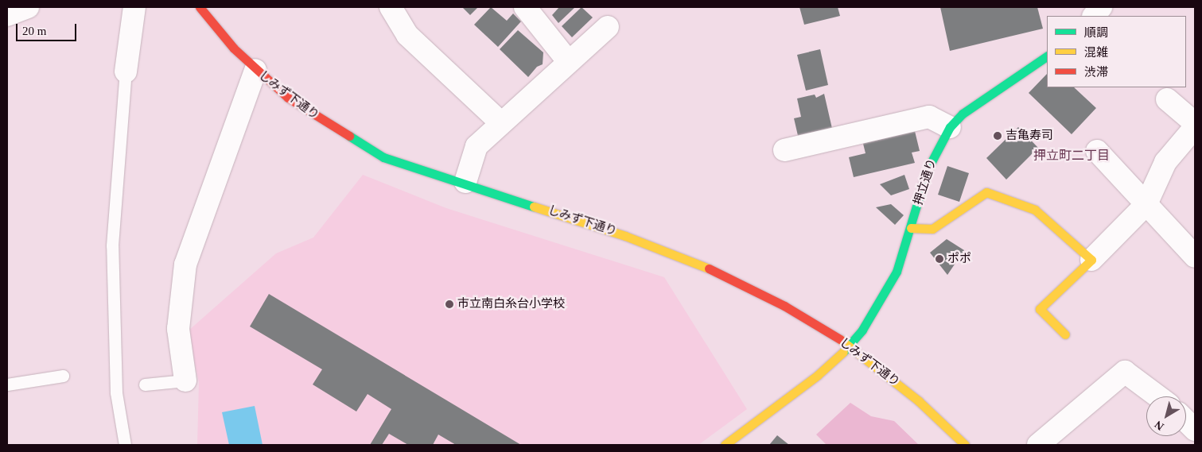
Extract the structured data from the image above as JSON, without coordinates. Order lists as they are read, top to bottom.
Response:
{
  "streets": {
    "street": ["しみず下通り", "押立通り"]
  },
  "crossings": [
    ["しみず下通り", "押立通り"]
  ],
  "districts": ["押立町二丁目"],
  "places": ["吉亀寿司", "ポポ", "市立南白糸台小学校"],
  "legend": ["順調", "混雑", "渋滞"],
  "scale_bar": "20 m",
  "north": "bottom left"
}
